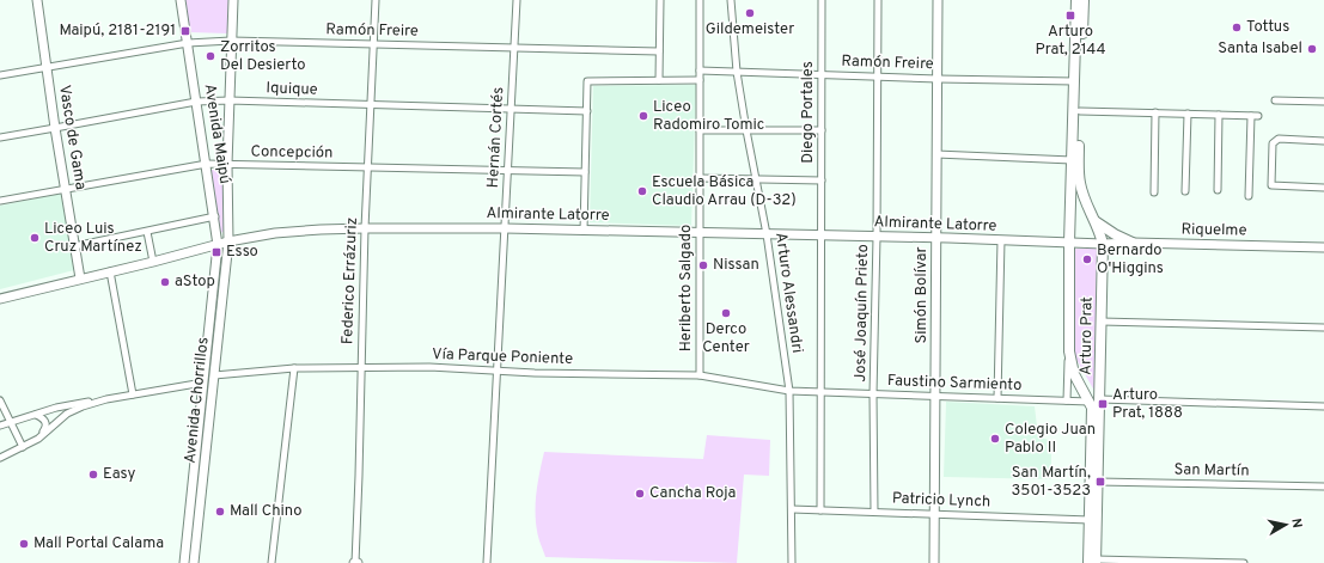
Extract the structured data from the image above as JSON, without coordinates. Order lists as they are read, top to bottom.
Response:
{
  "streets": {
    "main road": [
      "Avenida Maipú",
      "Vasco de Gama",
      "Almirante Latorre",
      "Riquelme",
      "Simón Bolívar",
      "Arturo Prat",
      "Avenida Chorrillos"
    ],
    "street": [
      "Ramón Freire",
      "Iquique",
      "Diego Portales",
      "Hernán Cortés",
      "Concepción",
      "Federico Errázuriz",
      "Heriberto Salgado",
      "Arturo Alessandri",
      "José Joaquín Prieto",
      "Vía Parque Poniente",
      "Faustino Sarmiento",
      "San Martín",
      "Patricio Lynch"
    ]
  },
  "crossings": [
    ["Ramón Freire", "Diego Portales"],
    ["Ramón Freire", "Avenida Maipú"],
    ["Ramón Freire", "Vasco de Gama"],
    ["Ramón Freire", "Hernán Cortés"],
    ["Ramón Freire", "Federico Errázuriz"],
    ["Ramón Freire", "Heriberto Salgado"],
    ["Ramón Freire", "Arturo Alessandri"],
    ["Ramón Freire", "Simón Bolívar"],
    ["Ramón Freire", "José Joaquín Prieto"],
    ["Ramón Freire", "Arturo Prat"],
    ["Iquique", "Avenida Maipú"],
    ["Iquique", "Vasco de Gama"],
    ["Iquique", "Hernán Cortés"],
    ["Iquique", "Federico Errázuriz"],
    ["Diego Portales", "Almirante Latorre"],
    ["Diego Portales", "Faustino Sarmiento"],
    ["Diego Portales", "Patricio Lynch"],
    ["Avenida Maipú", "Concepción"],
    ["Avenida Maipú", "Almirante Latorre"],
    ["Avenida Maipú", "Avenida Chorrillos"],
    ["Vasco de Gama", "Concepción"],
    ["Vasco de Gama", "Almirante Latorre"],
    ["Hernán Cortés", "Concepción"],
    ["Hernán Cortés", "Almirante Latorre"],
    ["Hernán Cortés", "Vía Parque Poniente"],
    ["Concepción", "Federico Errázuriz"],
    ["Almirante Latorre", "Riquelme"],
    ["Almirante Latorre", "Federico Errázuriz"],
    ["Almirante Latorre", "Heriberto Salgado"],
    ["Almirante Latorre", "Arturo Alessandri"],
    ["Almirante Latorre", "Simón Bolívar"],
    ["Almirante Latorre", "José Joaquín Prieto"],
    ["Almirante Latorre", "Arturo Prat"],
    ["Almirante Latorre", "Avenida Chorrillos"],
    ["Riquelme", "Arturo Prat"],
    ["Federico Errázuriz", "Vía Parque Poniente"],
    ["Heriberto Salgado", "Vía Parque Poniente"],
    ["Arturo Alessandri", "Vía Parque Poniente"],
    ["Arturo Alessandri", "Faustino Sarmiento"],
    ["Arturo Alessandri", "Patricio Lynch"],
    ["Simón Bolívar", "Faustino Sarmiento"],
    ["Simón Bolívar", "Patricio Lynch"],
    ["José Joaquín Prieto", "Faustino Sarmiento"],
    ["José Joaquín Prieto", "Patricio Lynch"],
    ["Arturo Prat", "Faustino Sarmiento"],
    ["Arturo Prat", "San Martín"],
    ["Arturo Prat", "Patricio Lynch"],
    ["Vía Parque Poniente", "Faustino Sarmiento"],
    ["Vía Parque Poniente", "Avenida Chorrillos"]
  ],
  "places": {
    "other": [
      "Gildemeister",
      "Tottus",
      "Santa Isabel",
      "Zorritos Del Desierto",
      "Liceo Radomiro Tomic",
      "Escuela Básica Claudio Arrau (D-32)",
      "Liceo Luis Cruz Martínez",
      "Bernardo O'Higgins",
      "Nissan",
      "aStop",
      "Derco Center",
      "Colegio Juan Pablo II",
      "Easy",
      "Cancha Roja",
      "Mall Chino",
      "Mall Portal Calama"
    ],
    "transit": [
      "Arturo Prat, 2144",
      "Maipú, 2181-2191",
      "Esso",
      "Arturo Prat, 1888",
      "San Martín, 3501-3523"
    ]
  },
  "north": "right"
}
